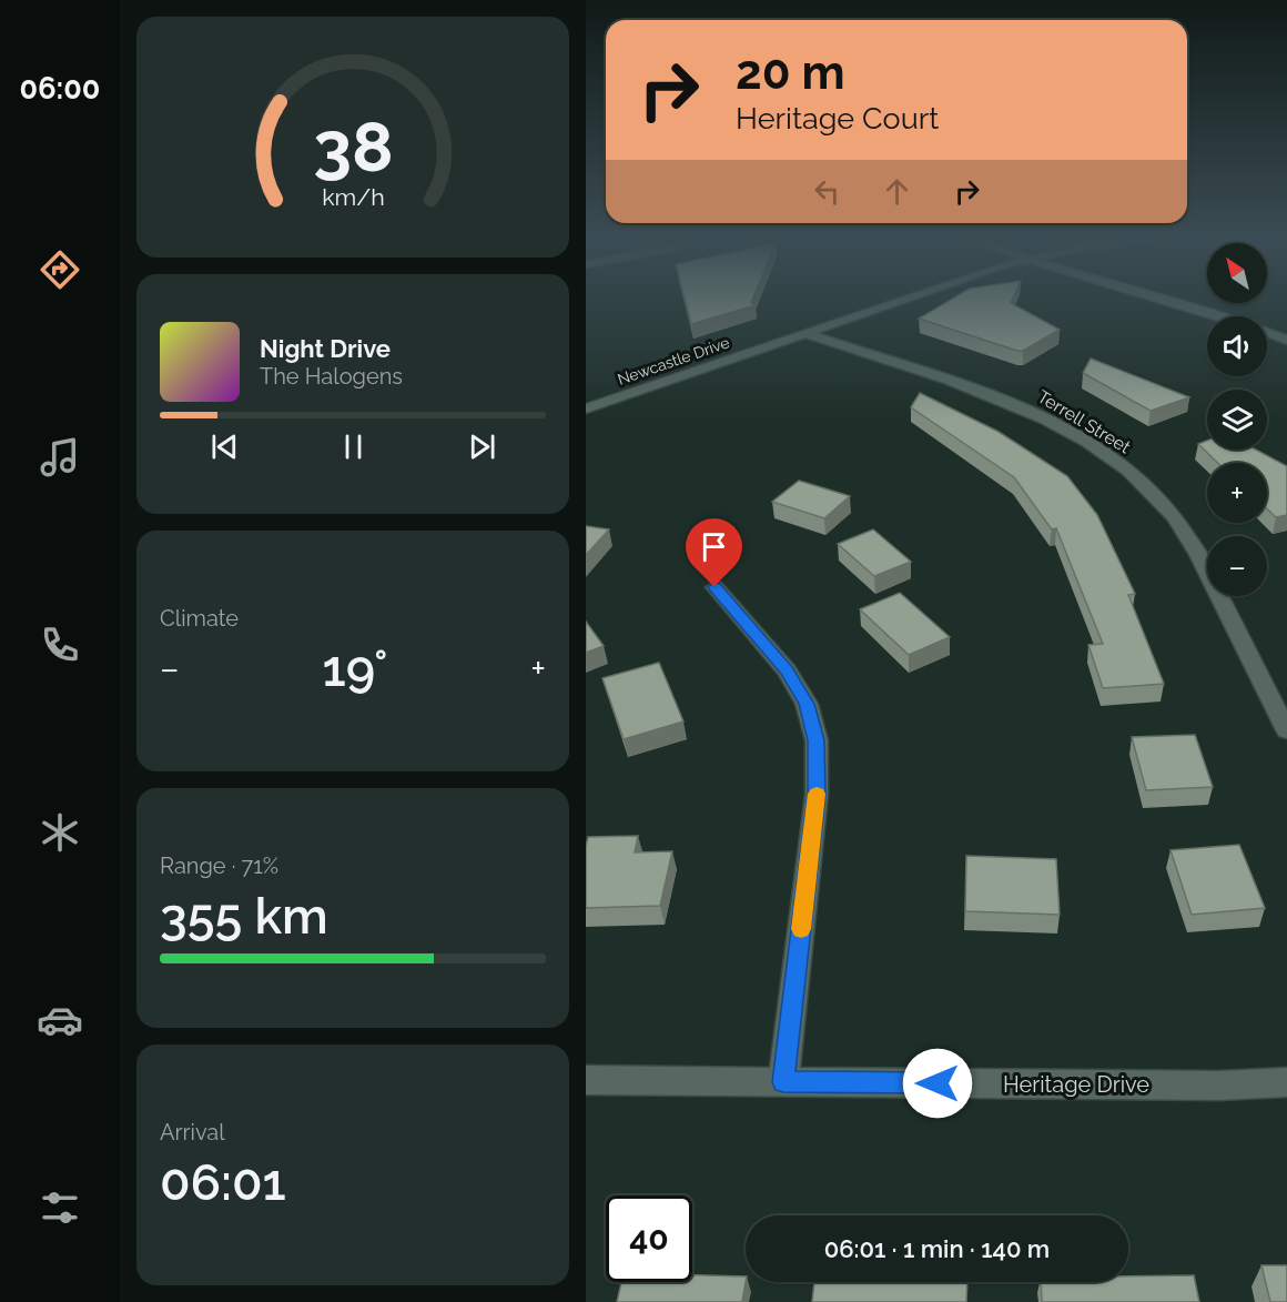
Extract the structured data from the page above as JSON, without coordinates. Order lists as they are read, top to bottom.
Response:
{
  "streets": {
    "street": ["Newcastle Drive", "Terrell Street", "Heritage Drive"]
  },
  "crossings": [
    ["Newcastle Drive", "Terrell Street"]
  ],
  "north": "top left",
  "page": {
    "tabs": "06:00",
    "turn": ["20 m", "Heritage Court"],
    "map_buttons": ["+", "−"],
    "song": ["Night Drive", "The Halogens"],
    "tile": [
      "Climate",
      ["Range · 71%", "355 km"],
      ["Arrival", "06:01"]
    ],
    "heat": ["−", "19°", "+"],
    "limit": "40",
    "trip": "06:01 · 1 min · 140 m",
    "gauge": ["38", "km/h"]
  }
}
